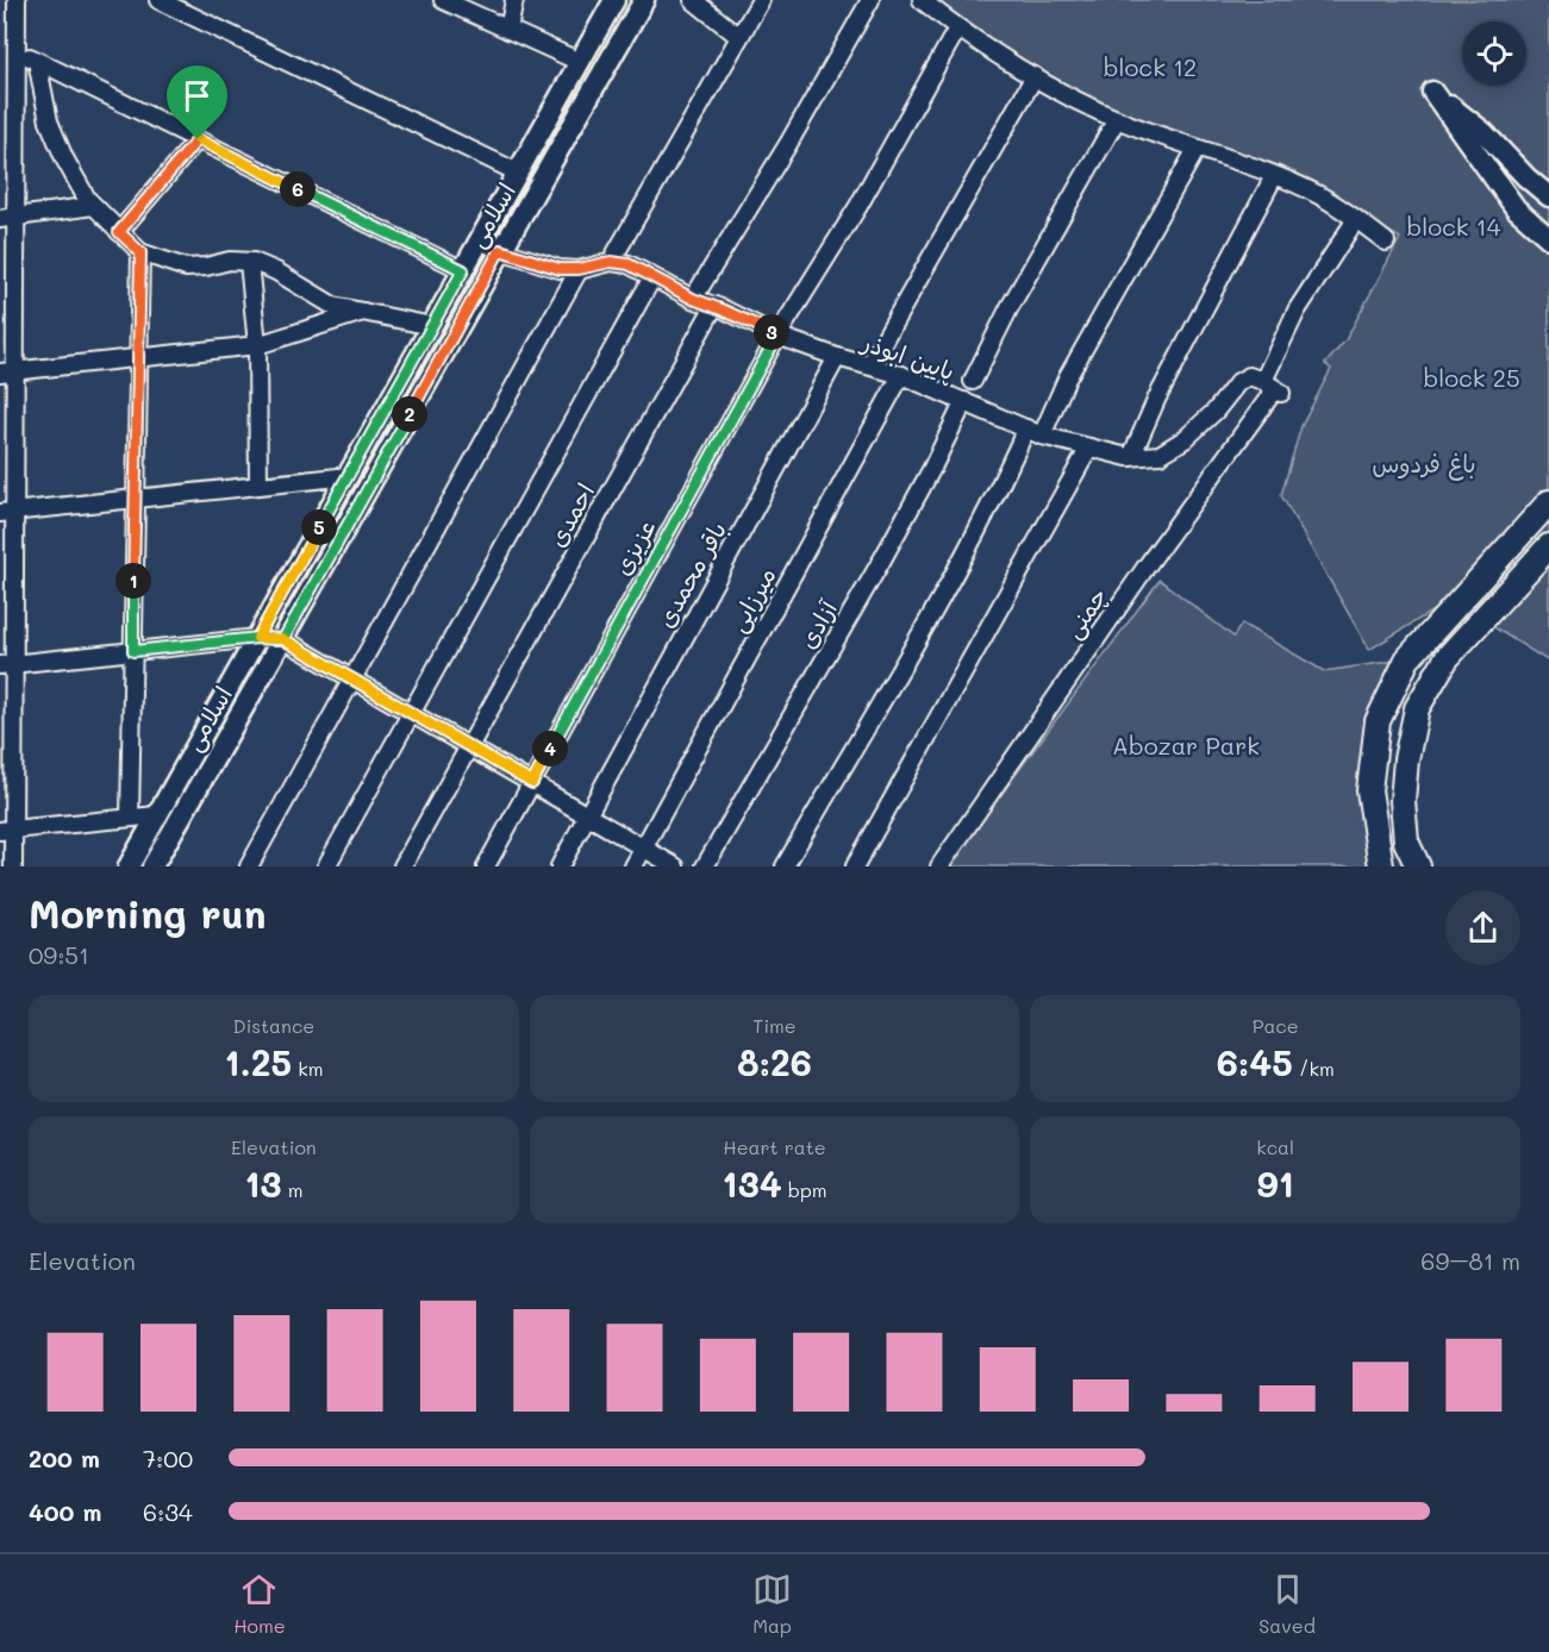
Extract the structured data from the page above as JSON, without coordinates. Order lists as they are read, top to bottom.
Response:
{
  "streets": {
    "street": [
      "اسلامی",
      "پایین ابوذر",
      "احمدی",
      "عزیزی",
      "باقر محمدی",
      "میرزایی",
      "چمنی",
      "آزادی"
    ]
  },
  "crossings": [
    ["پایین ابوذر", "احمدی"],
    ["پایین ابوذر", "عزیزی"],
    ["پایین ابوذر", "باقر محمدی"],
    ["پایین ابوذر", "میرزایی"],
    ["پایین ابوذر", "چمنی"],
    ["پایین ابوذر", "آزادی"]
  ],
  "parks": [
    "block 12",
    "block 14",
    "block 25",
    "باغ فردوس",
    "Abozar Park"
  ],
  "page": {
    "pins": [
      "6",
      "3",
      "2",
      "5",
      "1",
      "4"
    ],
    "heading": ["Morning run", "09:51"],
    "stats": [
      ["Distance", "1.25 km"],
      ["Time", "8:26"],
      ["Pace", "6:45 /km"],
      ["Elevation", "13 m"],
      ["Heart rate", "134 bpm"],
      ["kcal", "91"]
    ],
    "chart": ["Elevation", "69–81 m"],
    "list": [
      {
        "name": "200 m",
        "note": "7:00"
      },
      {
        "name": "400 m",
        "note": "6:34"
      }
    ],
    "tabs": ["Home", "Map", "Saved"]
  }
}
